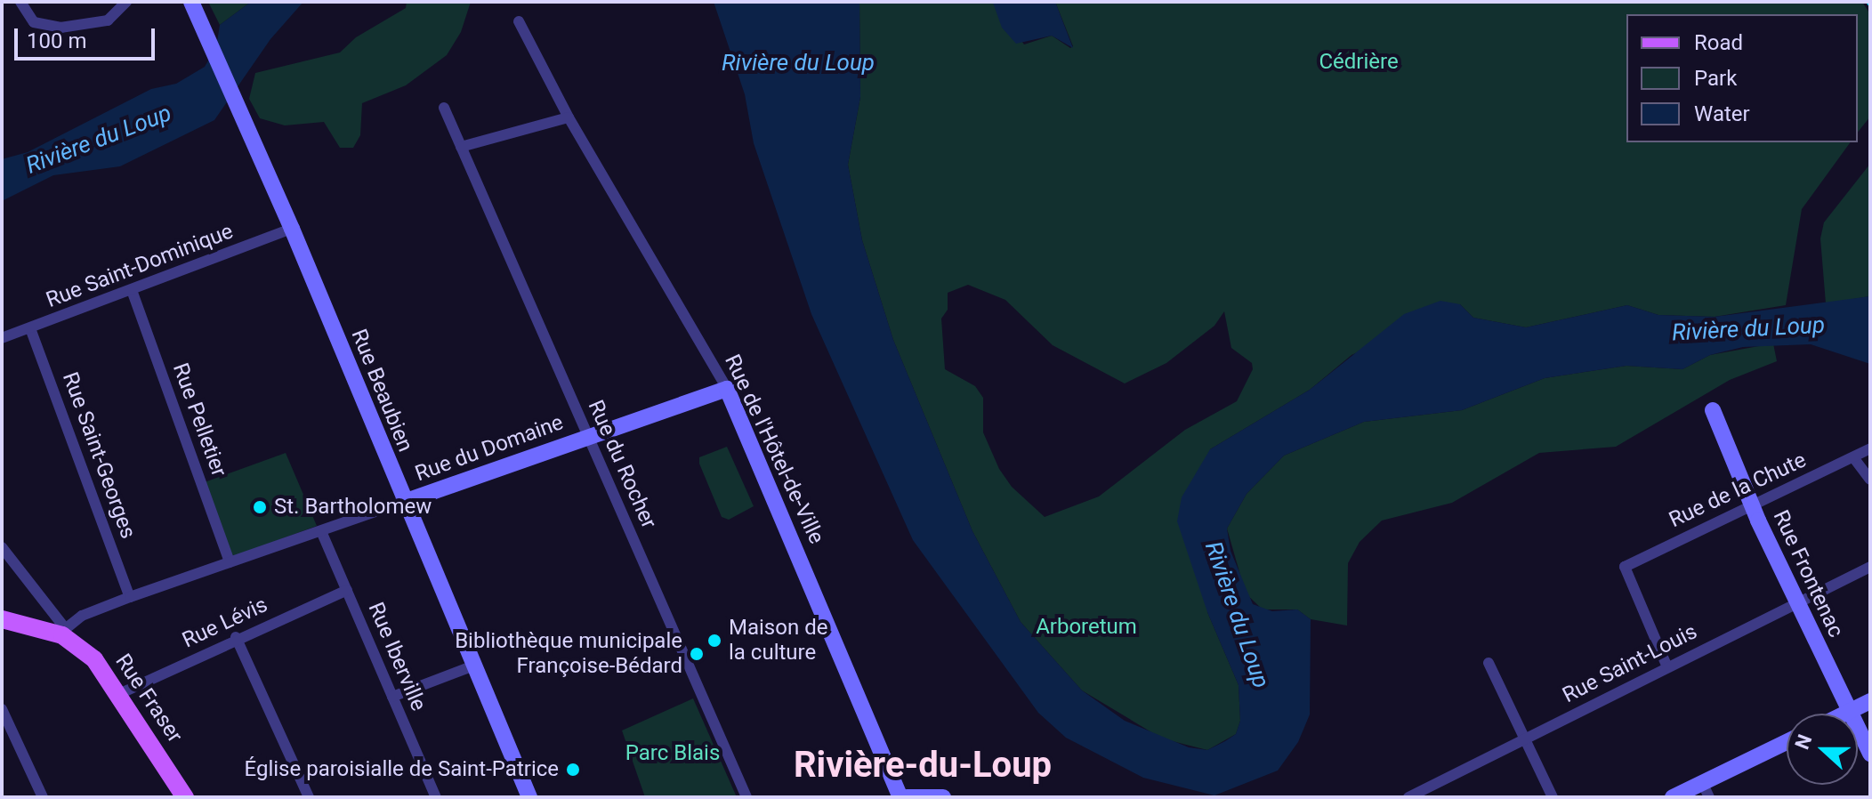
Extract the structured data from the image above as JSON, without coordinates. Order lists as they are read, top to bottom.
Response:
{
  "streets": {
    "main road": ["Rue Fraser"],
    "street": [
      "Rue Saint-Dominique",
      "Rue Beaubien",
      "Rue Pelletier",
      "Rue du Domaine",
      "Rue de l'Hôtel-de-Ville",
      "Rue Saint-Georges",
      "Rue du Rocher",
      "Rue de la Chute",
      "Rue Frontenac",
      "Rue Lévis",
      "Rue Iberville",
      "Rue Saint-Louis"
    ]
  },
  "crossings": [
    ["Rue Saint-Dominique", "Rue Beaubien"],
    ["Rue Saint-Dominique", "Rue Pelletier"],
    ["Rue Saint-Dominique", "Rue Saint-Georges"],
    ["Rue Beaubien", "Rue du Domaine"],
    ["Rue Pelletier", "Rue du Domaine"],
    ["Rue du Domaine", "Rue de l'Hôtel-de-Ville"],
    ["Rue du Domaine", "Rue Saint-Georges"],
    ["Rue du Domaine", "Rue du Rocher"],
    ["Rue du Domaine", "Rue Iberville"],
    ["Rue du Domaine", "Rue Fraser"],
    ["Rue de la Chute", "Rue Frontenac"],
    ["Rue de la Chute", "Rue Saint-Louis"],
    ["Rue Frontenac", "Rue Saint-Louis"],
    ["Rue Lévis", "Rue Iberville"],
    ["Rue Lévis", "Rue Fraser"]
  ],
  "districts": ["Rivière-du-Loup"],
  "water": ["Rivière du Loup"],
  "parks": ["Cédrière", "Arboretum", "Parc Blais"],
  "places": [
    "St. Bartholomew",
    "Maison de la culture",
    "Bibliothèque municipale Françoise-Bédard",
    "Église paroisialle de Saint-Patrice"
  ],
  "legend": ["Road", "Park", "Water"],
  "scale_bar": "100 m",
  "north": "left"
}
